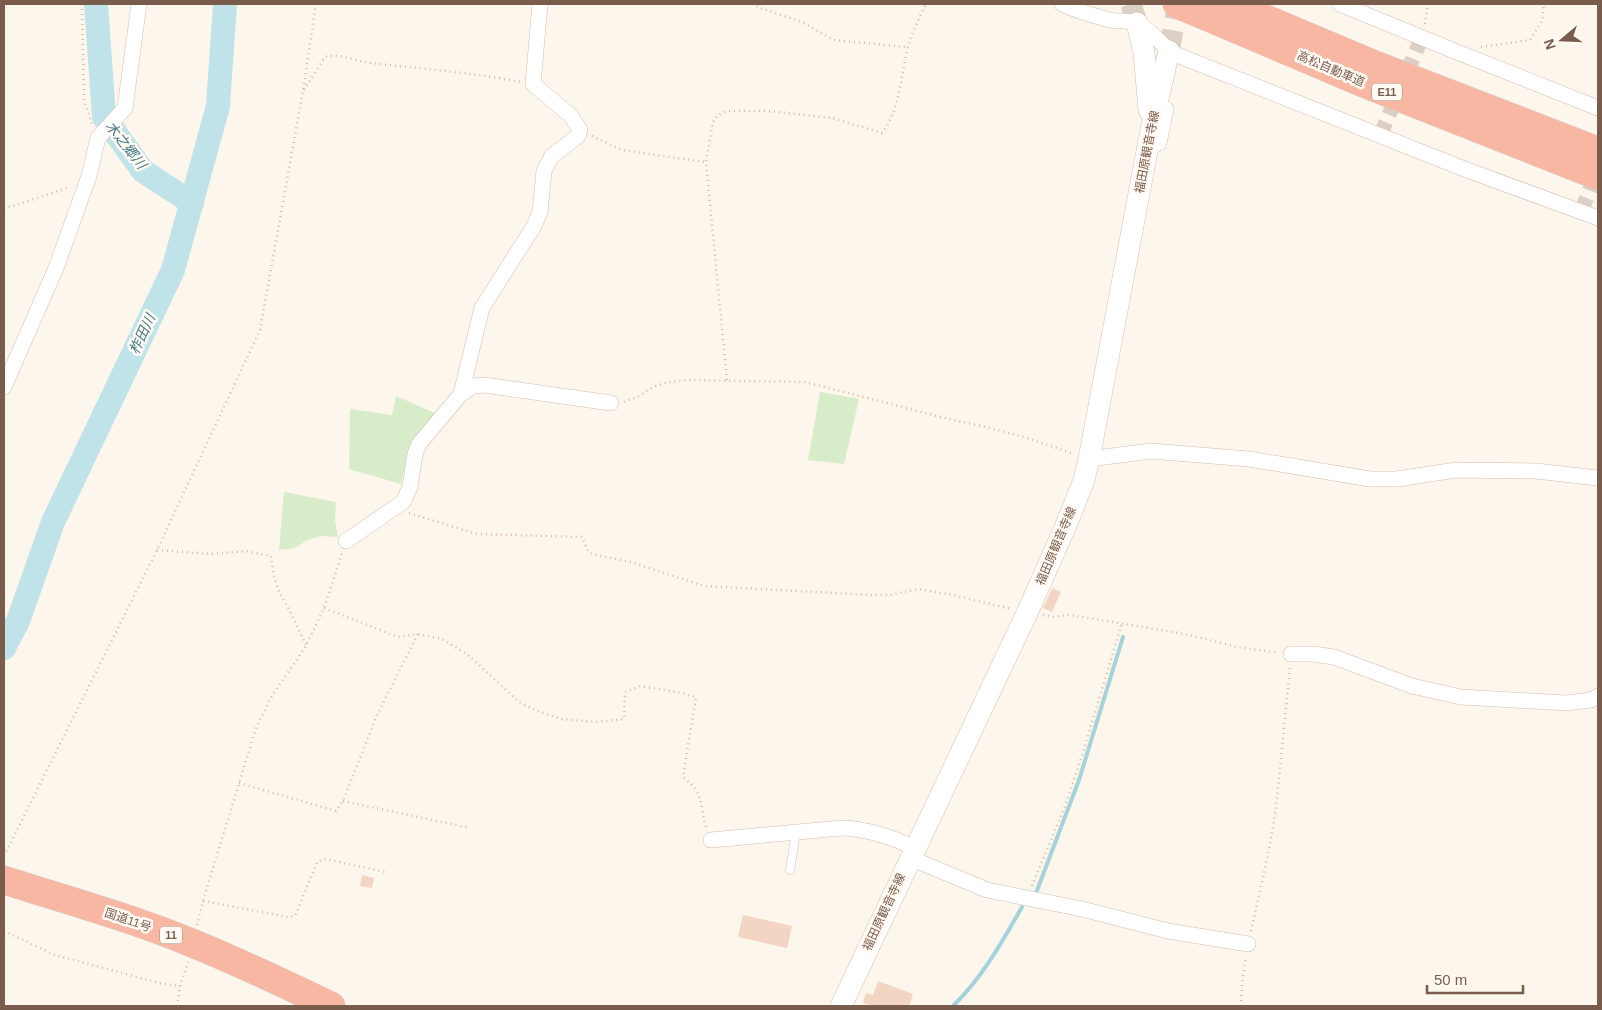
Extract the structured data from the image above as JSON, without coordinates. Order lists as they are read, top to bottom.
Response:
{
  "streets": {
    "highway": [
      "高松自動車道",
      "E11",
      "国道11号",
      "11"
    ],
    "main road": ["福田原観音寺線"]
  },
  "water": ["木之郷川", "柞田川"],
  "scale_bar": "50 m",
  "north": "left"
}
